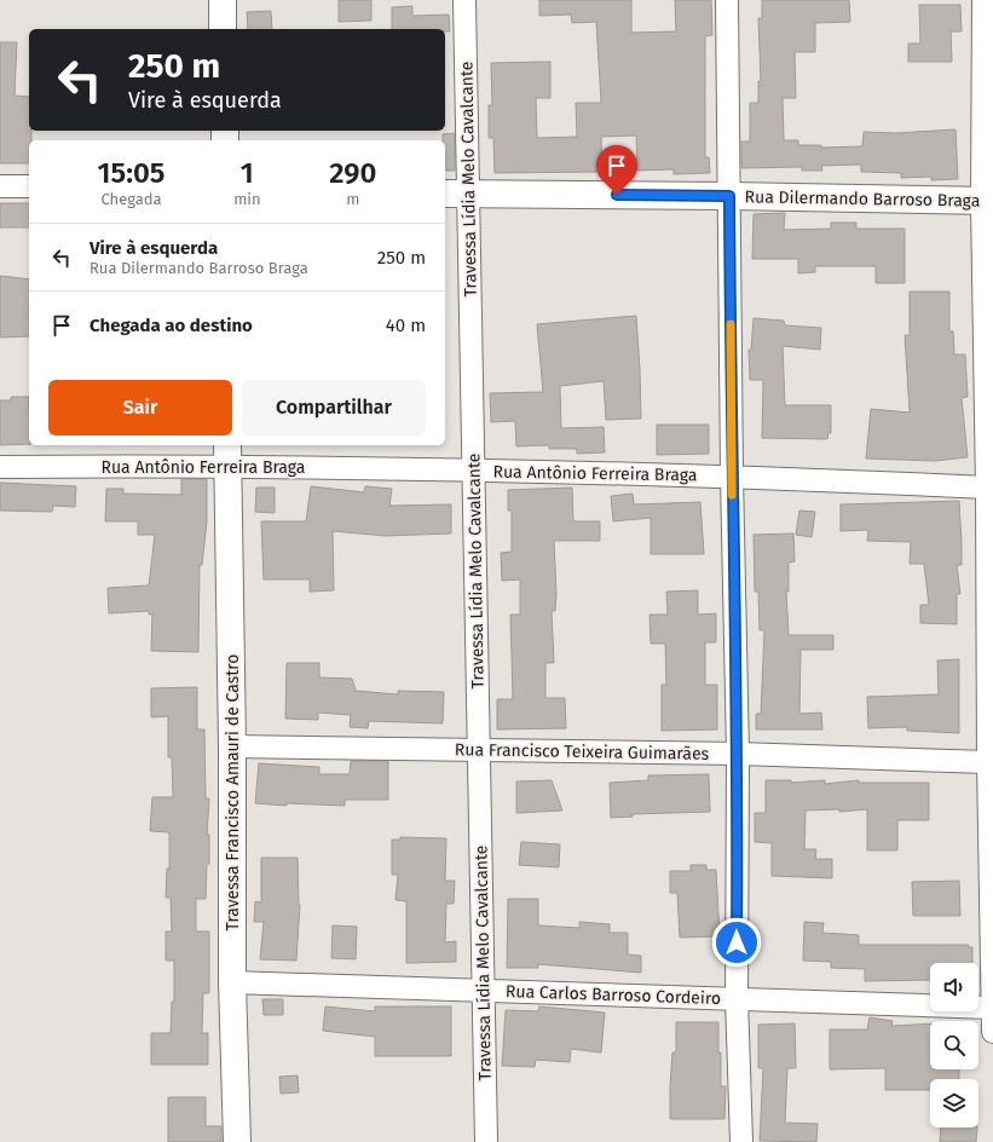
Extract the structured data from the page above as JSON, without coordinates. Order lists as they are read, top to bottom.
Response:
{
  "streets": {
    "street": [
      "Travessa Lídia Melo Cavalcante",
      "Rua Dilermando Barroso Braga",
      "Rua Antônio Ferreira Braga",
      "Rua Francisco Teixeira Guimarães",
      "Travessa Francisco Amauri de Castro",
      "Rua Carlos Barroso Cordeiro"
    ]
  },
  "crossings": [
    ["Travessa Lídia Melo Cavalcante", "Rua Dilermando Barroso Braga"],
    ["Travessa Lídia Melo Cavalcante", "Rua Antônio Ferreira Braga"],
    ["Travessa Lídia Melo Cavalcante", "Rua Francisco Teixeira Guimarães"],
    ["Travessa Lídia Melo Cavalcante", "Rua Carlos Barroso Cordeiro"],
    ["Rua Antônio Ferreira Braga", "Travessa Francisco Amauri de Castro"],
    ["Rua Francisco Teixeira Guimarães", "Travessa Francisco Amauri de Castro"],
    ["Travessa Francisco Amauri de Castro", "Rua Carlos Barroso Cordeiro"]
  ],
  "page": {
    "turn": ["250 m", "Vire à esquerda"],
    "eta": [
      "15:05",
      "Chegada",
      "1",
      "min",
      "290",
      "m"
    ],
    "list": [
      {
        "name": "Vire à esquerda",
        "note": "Rua Dilermando Barroso Braga",
        "value": "250 m"
      },
      {
        "name": "Chegada ao destino",
        "value": "40 m"
      }
    ],
    "buttons": ["Sair", "Compartilhar"]
  }
}
